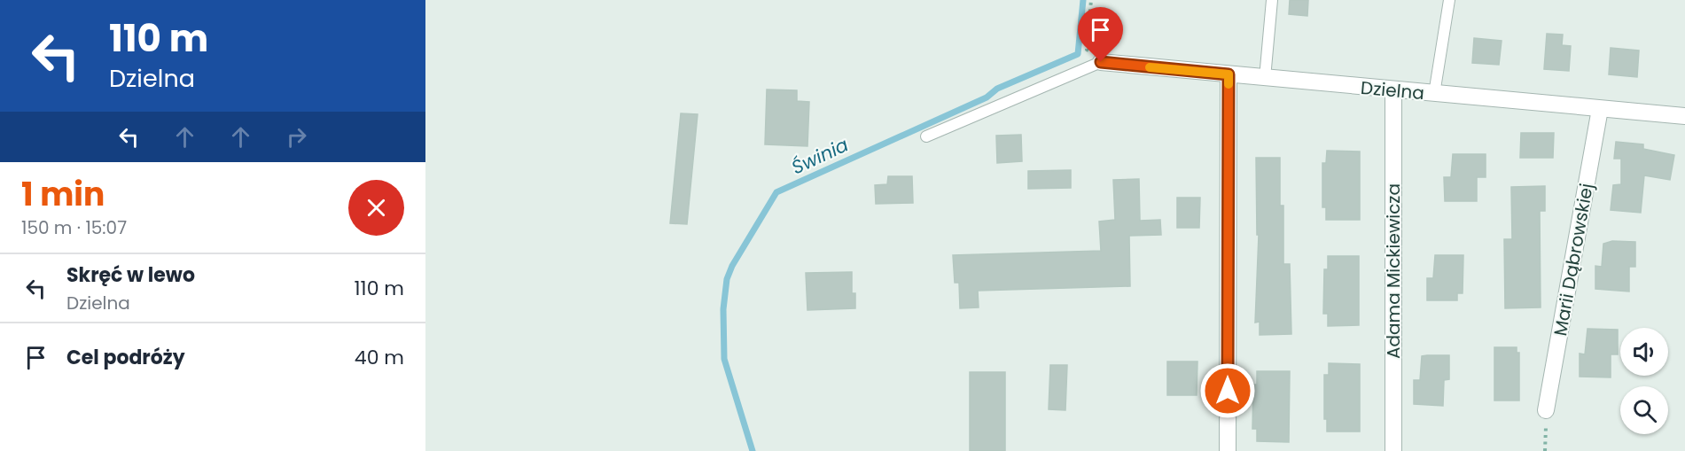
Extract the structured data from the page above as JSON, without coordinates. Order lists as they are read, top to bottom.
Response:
{
  "streets": {
    "street": ["Dzielna", "Marii Dąbrowskiej", "Adama Mickiewicza"]
  },
  "crossings": [
    ["Dzielna", "Marii Dąbrowskiej"],
    ["Dzielna", "Adama Mickiewicza"]
  ],
  "water": ["Świnia"],
  "page": {
    "turn": ["110 m", "Dzielna"],
    "heading": ["1 min", "150 m · 15:07"],
    "list": [
      {
        "name": "Skręć w lewo",
        "note": "Dzielna",
        "value": "110 m"
      },
      {
        "name": "Cel podróży",
        "value": "40 m"
      }
    ]
  }
}
